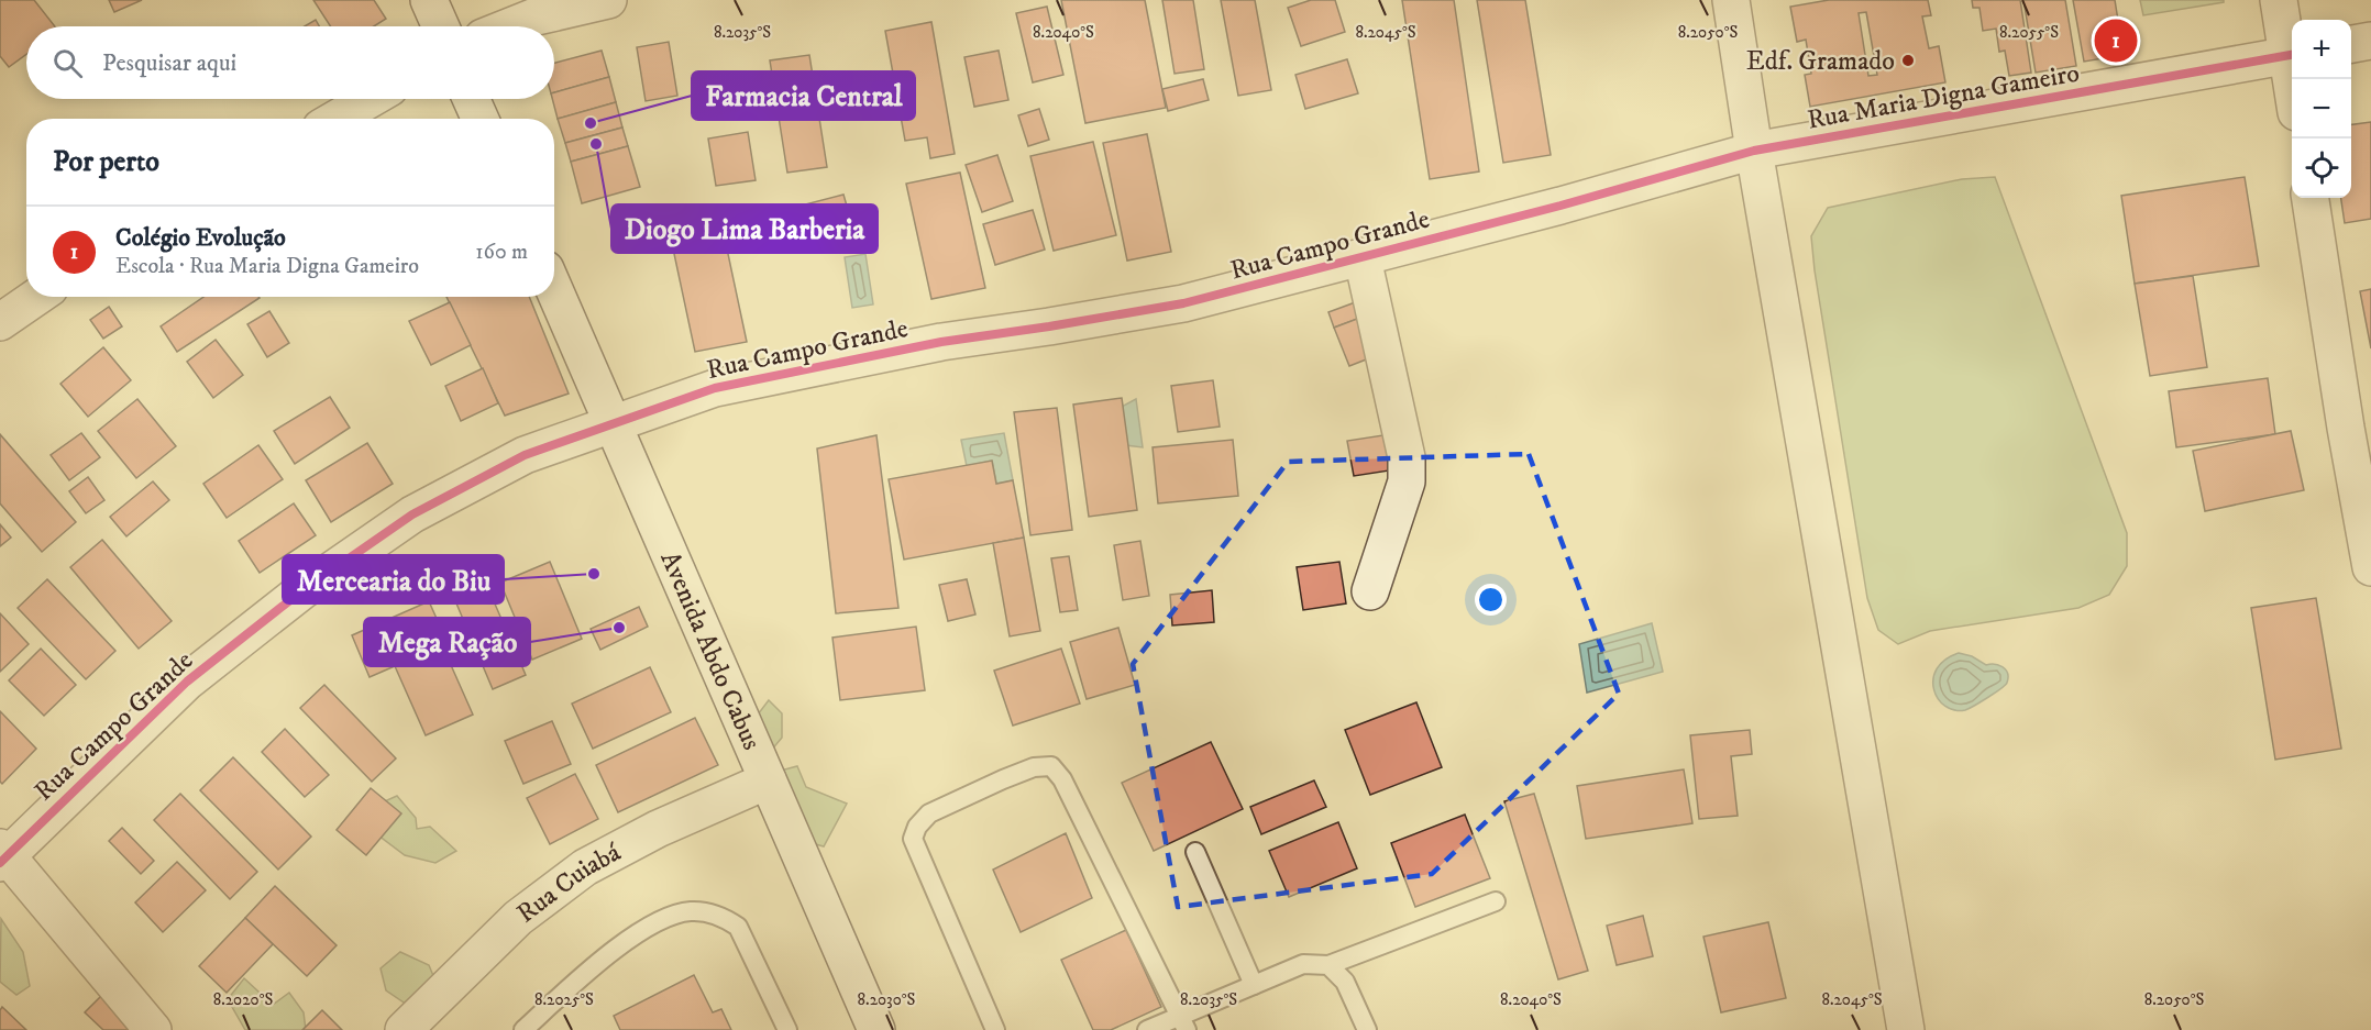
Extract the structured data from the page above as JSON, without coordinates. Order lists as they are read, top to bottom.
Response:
{
  "streets": {
    "street": [
      "Rua Maria Digna Gameiro",
      "Rua Campo Grande",
      "Avenida Abdo Cabus",
      "Rua Cuiabá"
    ]
  },
  "crossings": [
    ["Rua Maria Digna Gameiro", "Rua Campo Grande"],
    ["Rua Campo Grande", "Avenida Abdo Cabus"],
    ["Avenida Abdo Cabus", "Rua Cuiabá"]
  ],
  "places": [
    "Edf. Gramado",
    "Farmacia Central",
    "Diogo Lima Barberia",
    "Mercearia do Biu",
    "Mega Ração"
  ],
  "page": {
    "pins": "1",
    "map_buttons": ["+", "−"],
    "search": "Pesquisar aqui",
    "heading": "Por perto",
    "list": [
      {
        "mark": "1",
        "name": "Colégio Evolução",
        "note": "Escola · Rua Maria Digna Gameiro",
        "value": "160 m"
      }
    ]
  },
  "coordinates": [
    "8.2035°S",
    "8.2040°S",
    "8.2045°S",
    "8.2055°S",
    "8.2050°S",
    "8.2020°S",
    "8.2025°S",
    "8.2030°S"
  ]
}
